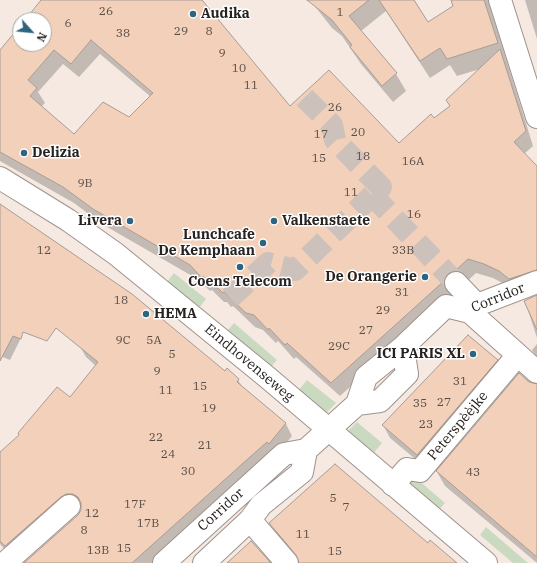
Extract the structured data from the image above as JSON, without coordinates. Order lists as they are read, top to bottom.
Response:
{
  "streets": {
    "street": ["Corridor", "Eindhovenseweg", "Peterspèèjke"]
  },
  "crossings": [
    ["Corridor", "Eindhovenseweg"],
    ["Eindhovenseweg", "Peterspèèjke"]
  ],
  "places": [
    "Audika",
    "Delizia",
    "Livera",
    "Valkenstaete",
    "Lunchcafe De Kemphaan",
    "Coens Telecom",
    "De Orangerie",
    "HEMA",
    "ICI PARIS XL"
  ],
  "house_numbers": [
    "26",
    "1",
    "6",
    "29",
    "8",
    "38",
    "9",
    "10",
    "11",
    "26",
    "20",
    "17",
    "18",
    "15",
    "16A",
    "9B",
    "11",
    "16",
    "12",
    "33B",
    "31",
    "18",
    "29",
    "27",
    "9C",
    "5A",
    "29C",
    "5",
    "9",
    "31",
    "15",
    "11",
    "27",
    "35",
    "19",
    "23",
    "22",
    "21",
    "24",
    "30",
    "43",
    "5",
    "17F",
    "7",
    "12",
    "17B",
    "8",
    "11",
    "15",
    "13B",
    "15"
  ],
  "north": "bottom right"
}
